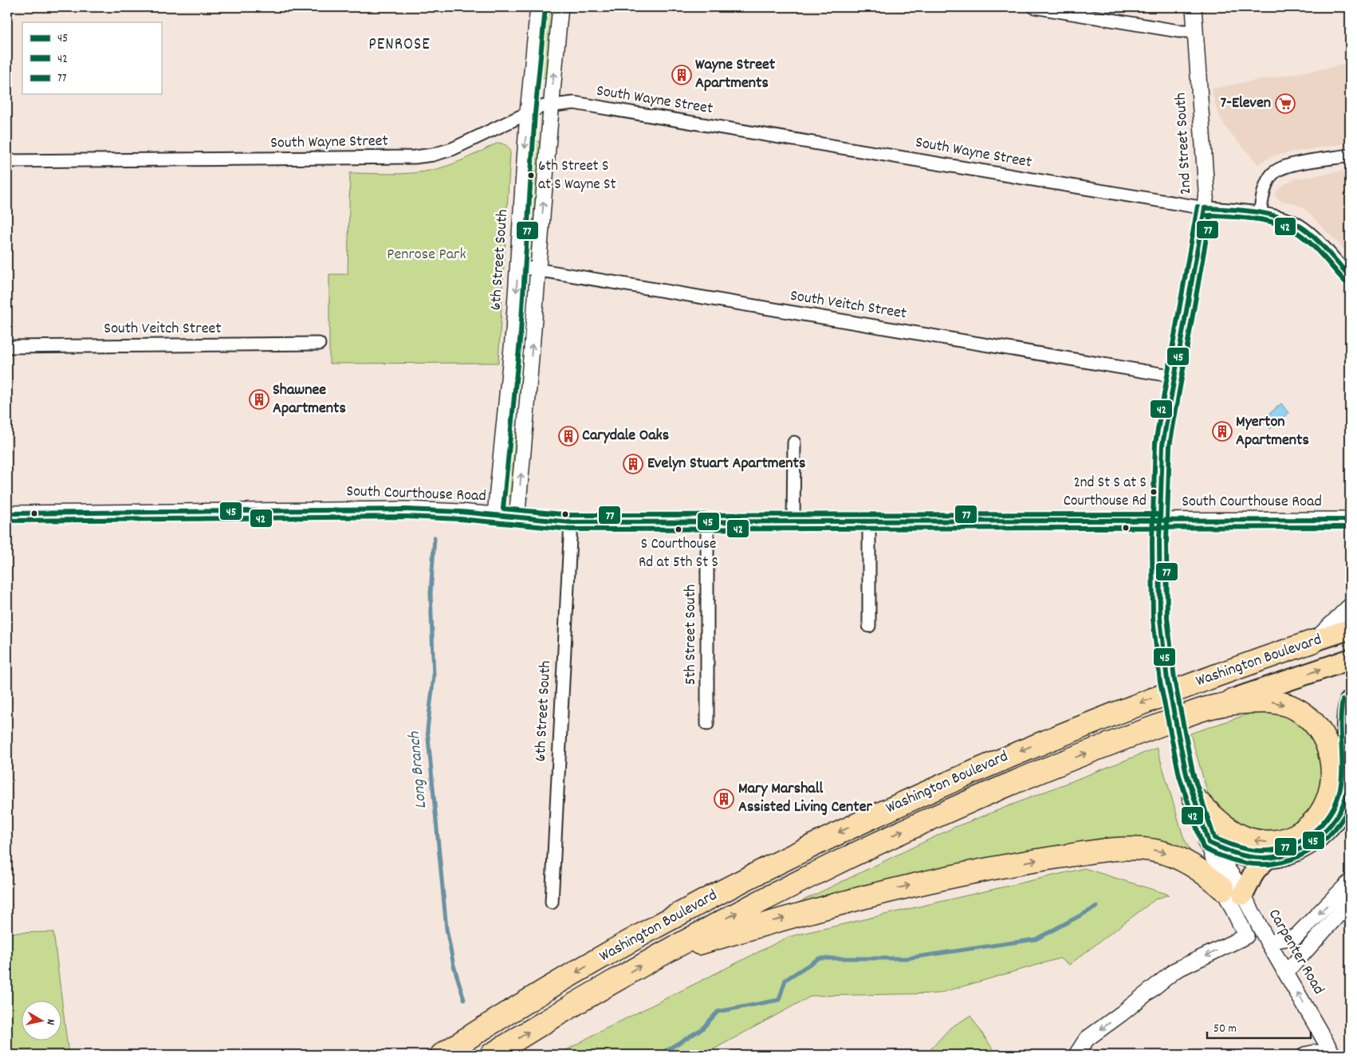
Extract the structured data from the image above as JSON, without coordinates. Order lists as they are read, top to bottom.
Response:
{
  "streets": {
    "highway": ["Washington Boulevard"],
    "street": [
      "South Wayne Street",
      "2nd Street South",
      "6th Street South",
      "South Veitch Street",
      "South Courthouse Road",
      "5th Street South",
      "Carpenter Road"
    ]
  },
  "crossings": [
    ["South Wayne Street", "2nd Street South"],
    ["South Wayne Street", "6th Street South"],
    ["2nd Street South", "South Veitch Street"],
    ["2nd Street South", "South Courthouse Road"],
    ["2nd Street South", "Carpenter Road"],
    ["6th Street South", "South Veitch Street"],
    ["6th Street South", "South Courthouse Road"],
    ["South Courthouse Road", "5th Street South"]
  ],
  "one_way": ["Carpenter Road"],
  "districts": ["PENROSE"],
  "water": ["Long Branch"],
  "parks": ["Penrose Park"],
  "places": {
    "building": [
      "Wayne Street Apartments",
      "Shawnee Apartments",
      "Myerton Apartments",
      "Carydale Oaks",
      "Evelyn Stuart Apartments",
      "Mary Marshall Assisted Living Center"
    ],
    "supermarket": ["7-Eleven"],
    "other": ["6th Street S at S Wayne St", "2nd St S at S Courthouse Rd", "S Courthouse Rd at 5th St S"]
  },
  "lines": ["transit line 77", "transit line 42", "transit line 45"],
  "legend": ["45", "42", "77"],
  "scale_bar": "50 m",
  "north": "right"
}
